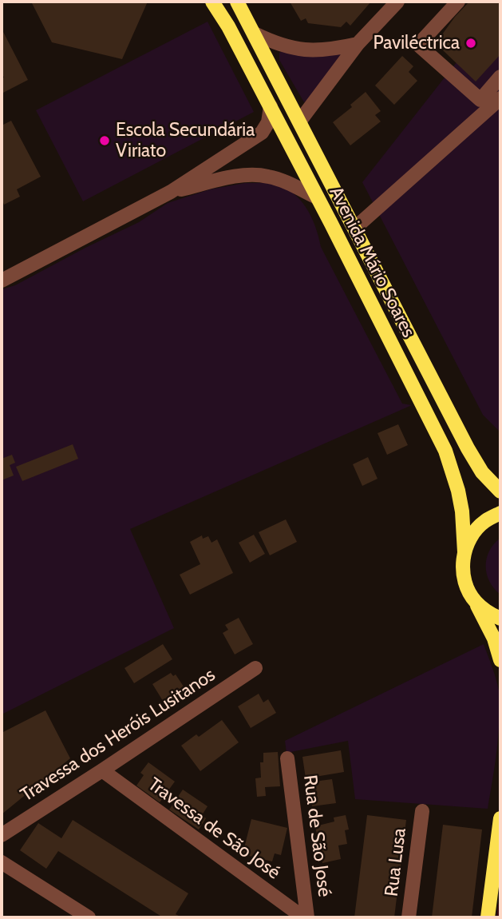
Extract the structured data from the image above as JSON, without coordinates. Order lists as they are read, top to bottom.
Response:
{
  "streets": {
    "main road": ["Avenida Mário Soares"],
    "street": [
      "Travessa dos Heróis Lusitanos",
      "Travessa de São José",
      "Rua de São José",
      "Rua Lusa"
    ]
  },
  "crossings": [
    ["Travessa dos Heróis Lusitanos", "Travessa de São José"]
  ],
  "places": ["Paviléctrica", "Escola Secundária Viriato"]
}
